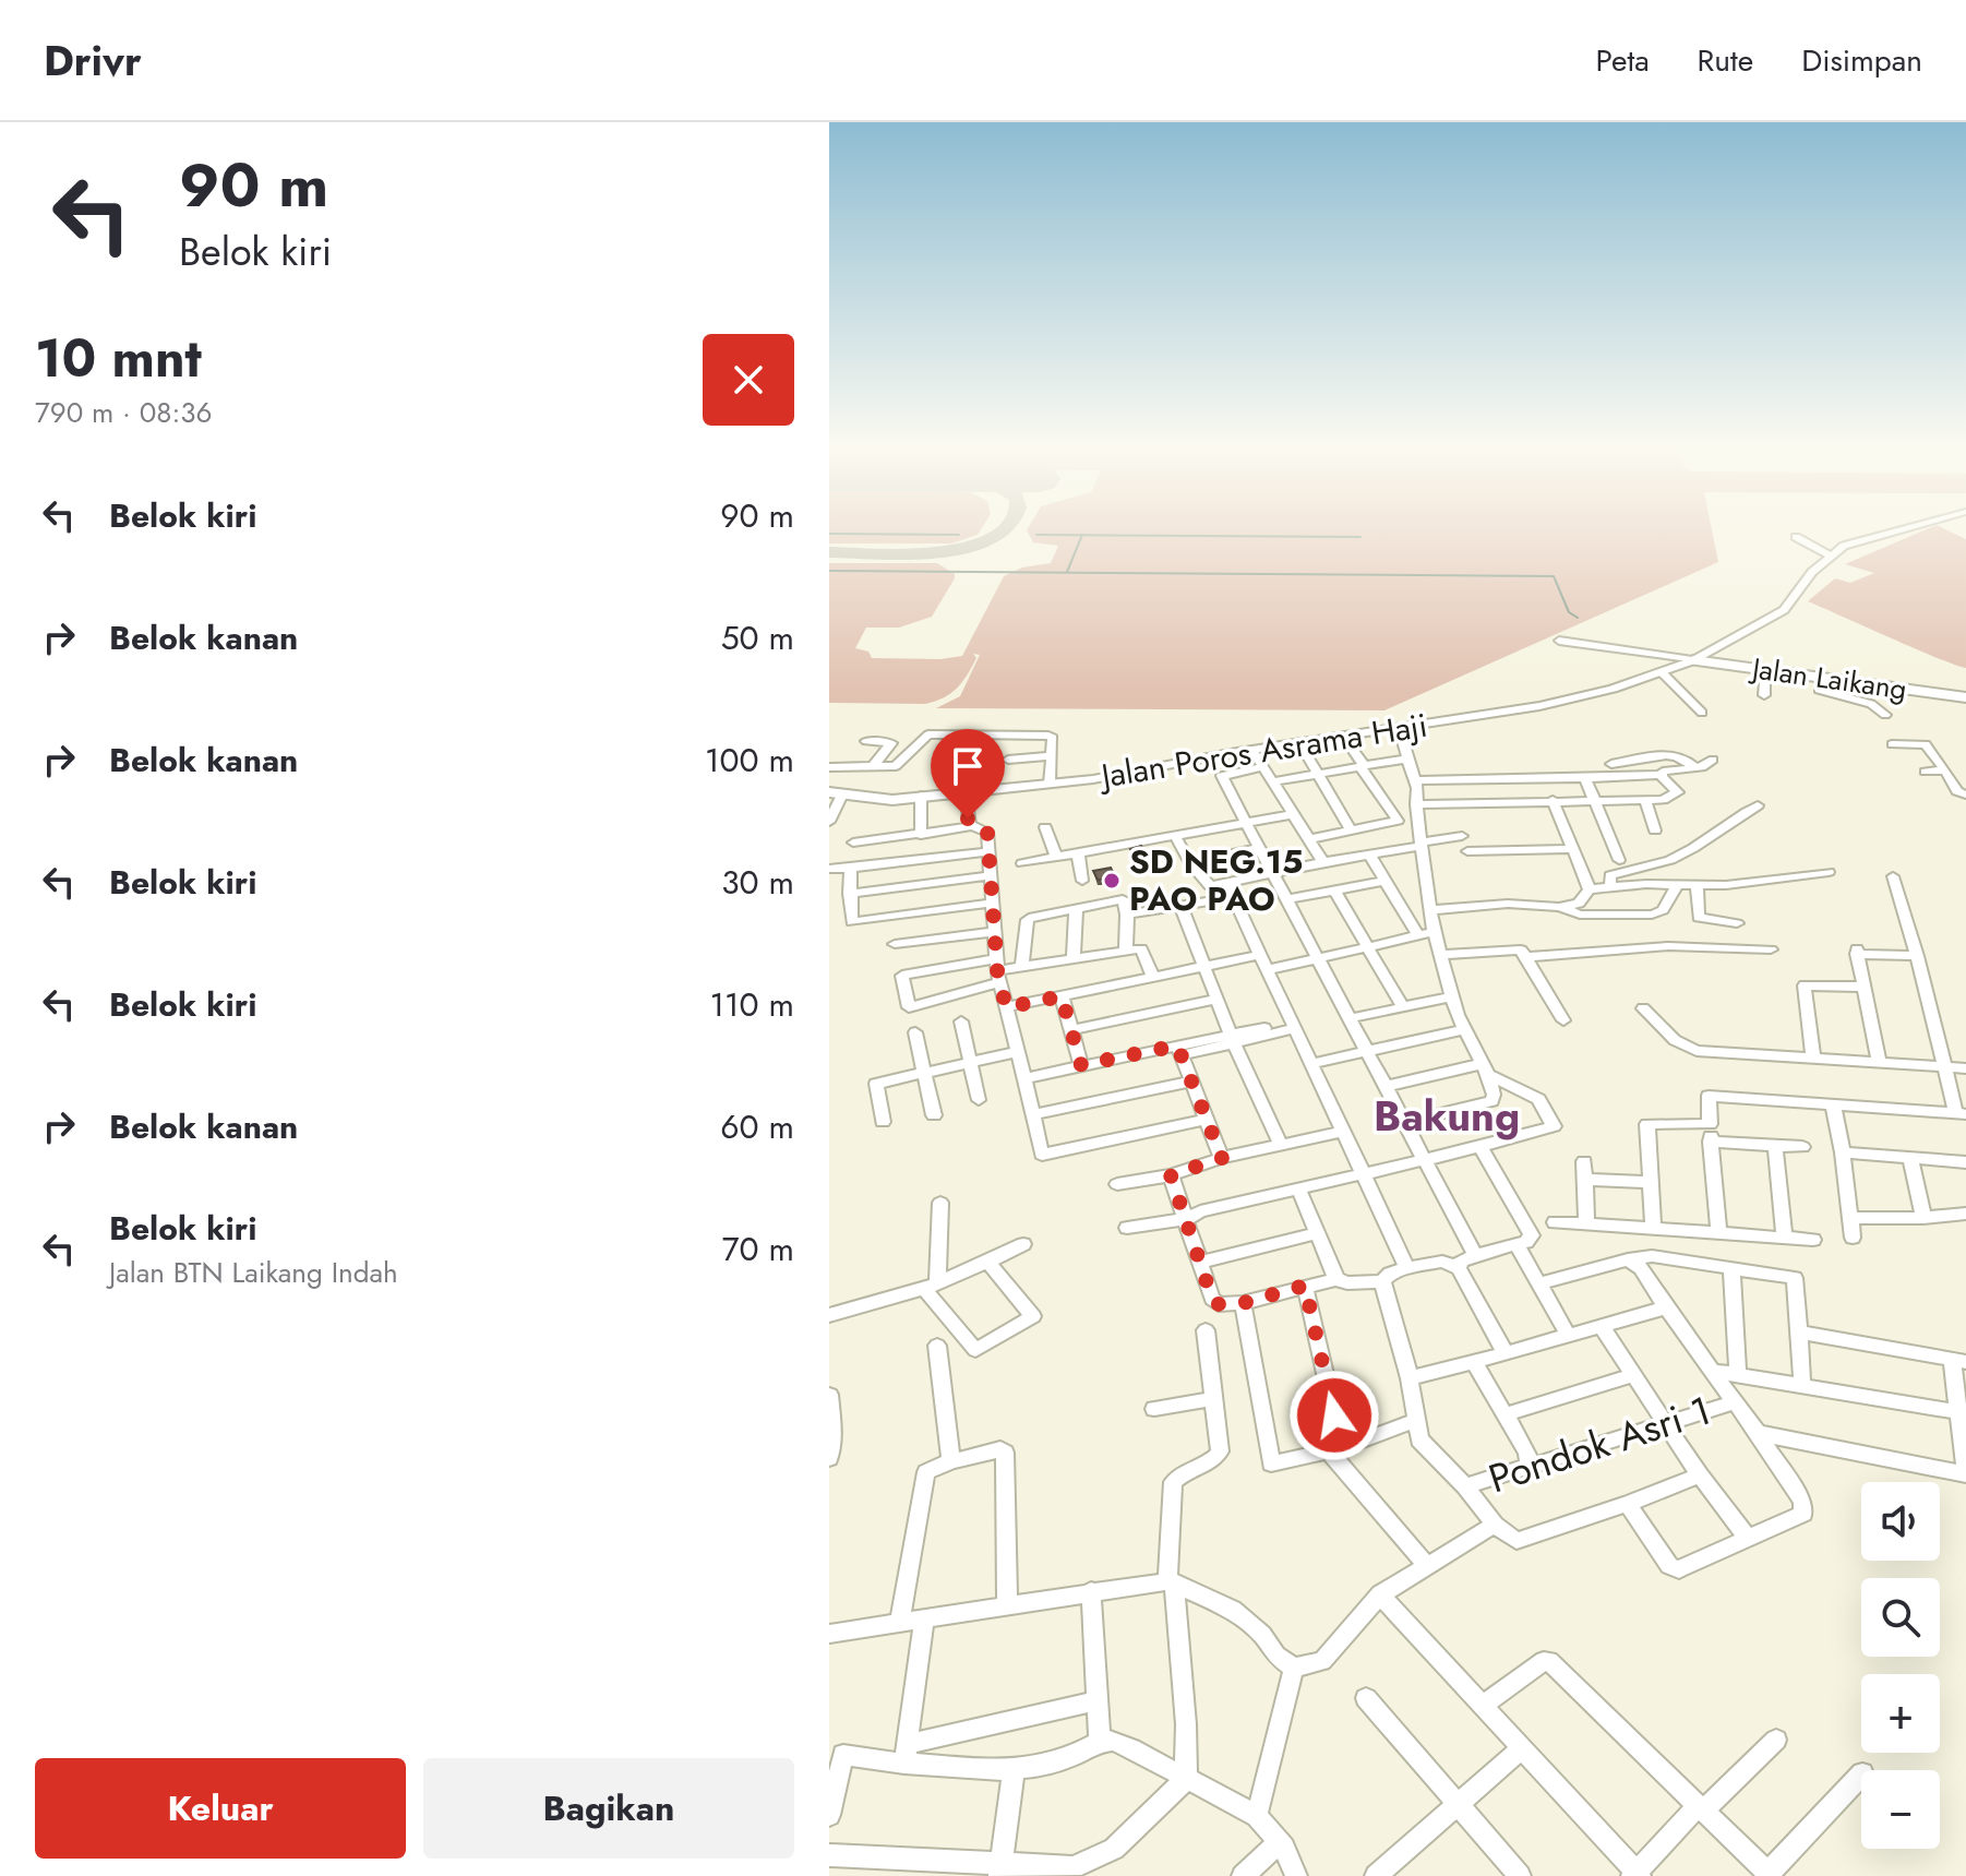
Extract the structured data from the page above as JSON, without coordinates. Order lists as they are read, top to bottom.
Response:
{
  "streets": {
    "main road": ["Jalan Laikang"],
    "street": ["Jalan Poros Asrama Haji", "Pondok Asri 1"]
  },
  "crossings": [
    ["Jalan Laikang", "Jalan Poros Asrama Haji"]
  ],
  "districts": ["Bakung"],
  "places": ["SD NEG.15 PAO PAO"],
  "page": {
    "header": "Drivr",
    "nav": ["Peta", "Rute", "Disimpan"],
    "turn": ["90 m", "Belok kiri"],
    "heading": ["10 mnt", "790 m · 08:36"],
    "list": [
      {
        "name": "Belok kiri",
        "value": "90 m"
      },
      {
        "name": "Belok kanan",
        "value": "50 m"
      },
      {
        "name": "Belok kanan",
        "value": "100 m"
      },
      {
        "name": "Belok kiri",
        "value": "30 m"
      },
      {
        "name": "Belok kiri",
        "value": "110 m"
      },
      {
        "name": "Belok kanan",
        "value": "60 m"
      },
      {
        "name": "Belok kiri",
        "note": "Jalan BTN Laikang Indah",
        "value": "70 m"
      }
    ],
    "map_buttons": ["+", "−"],
    "buttons": ["Keluar", "Bagikan"]
  }
}
